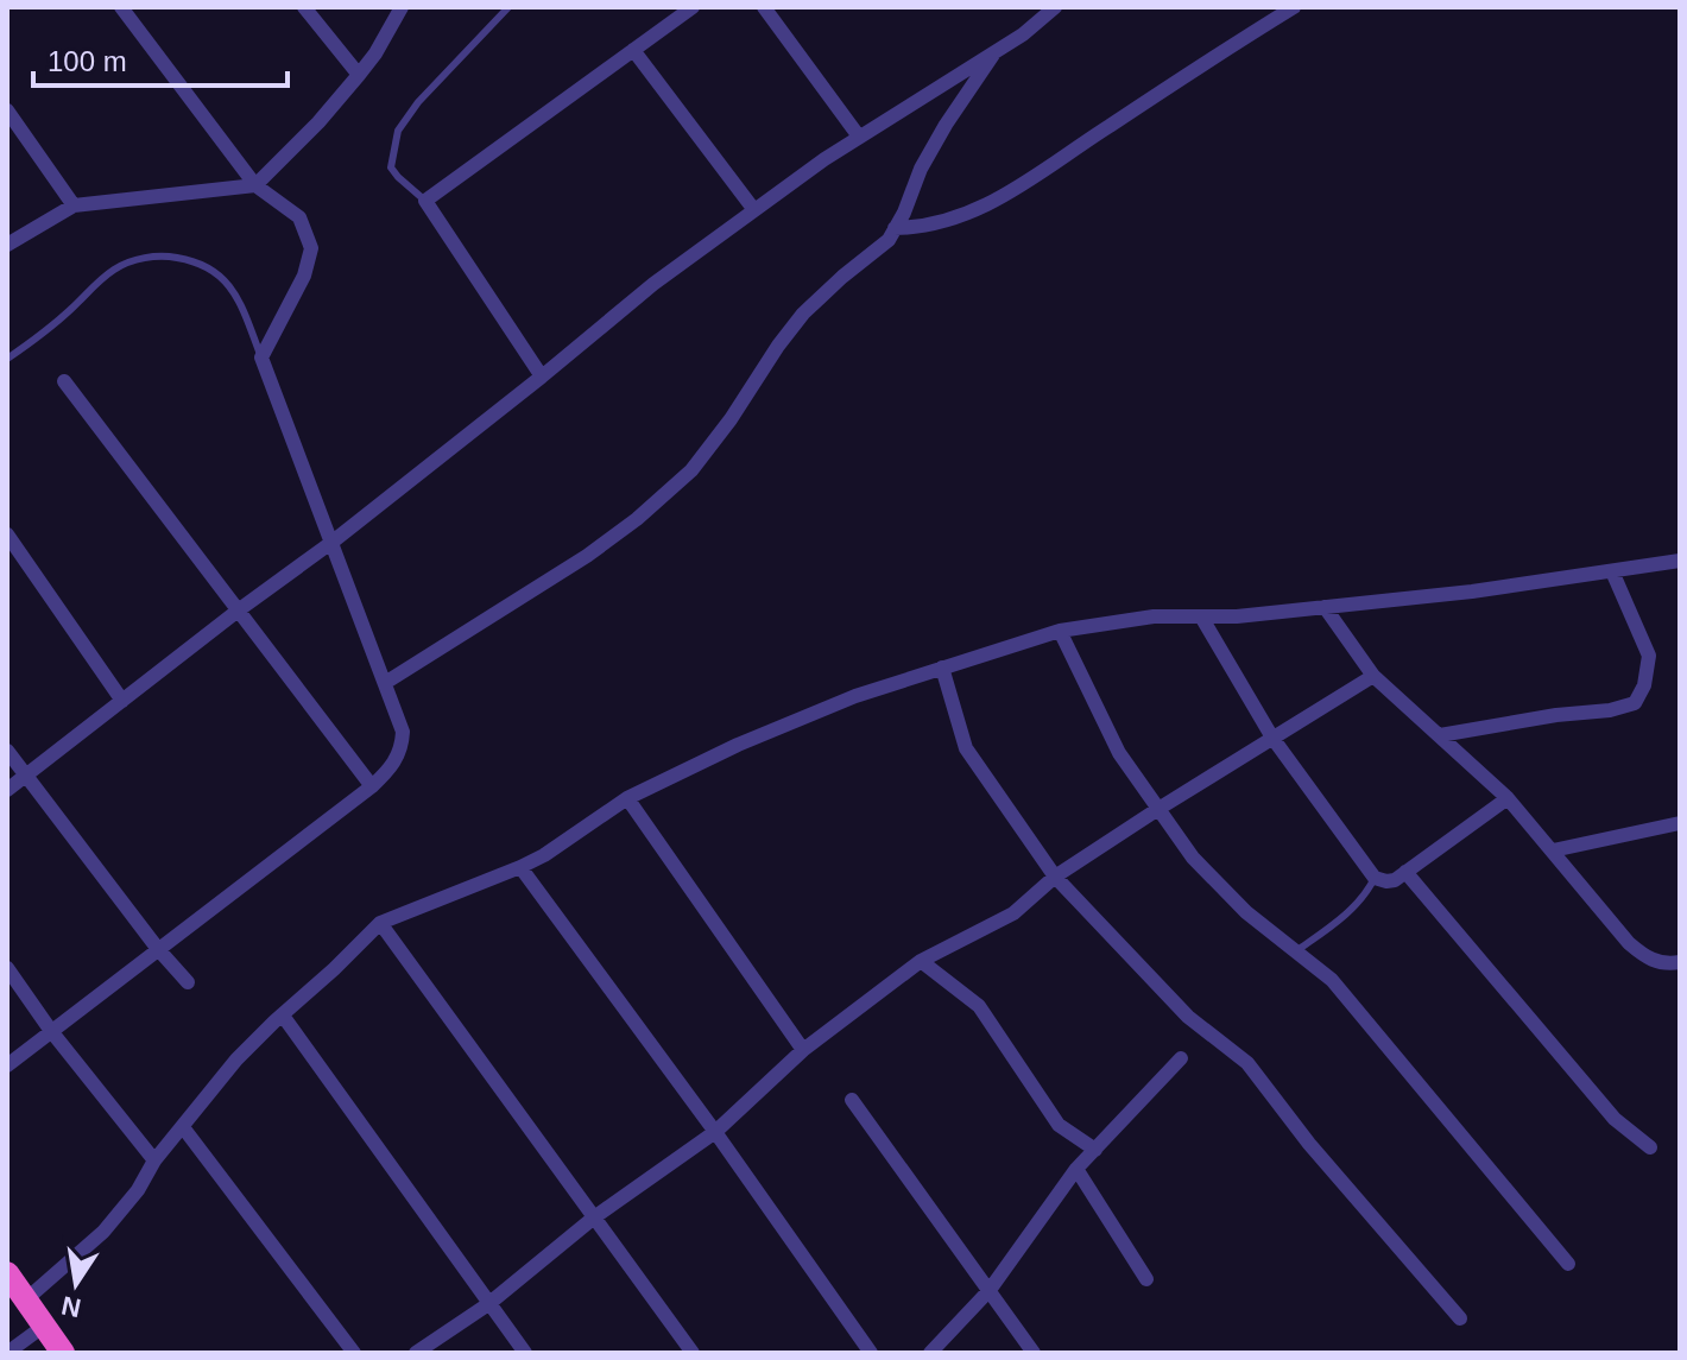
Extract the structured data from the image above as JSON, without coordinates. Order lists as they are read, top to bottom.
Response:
{
  "scale_bar": "100 m",
  "north": "bottom"
}
